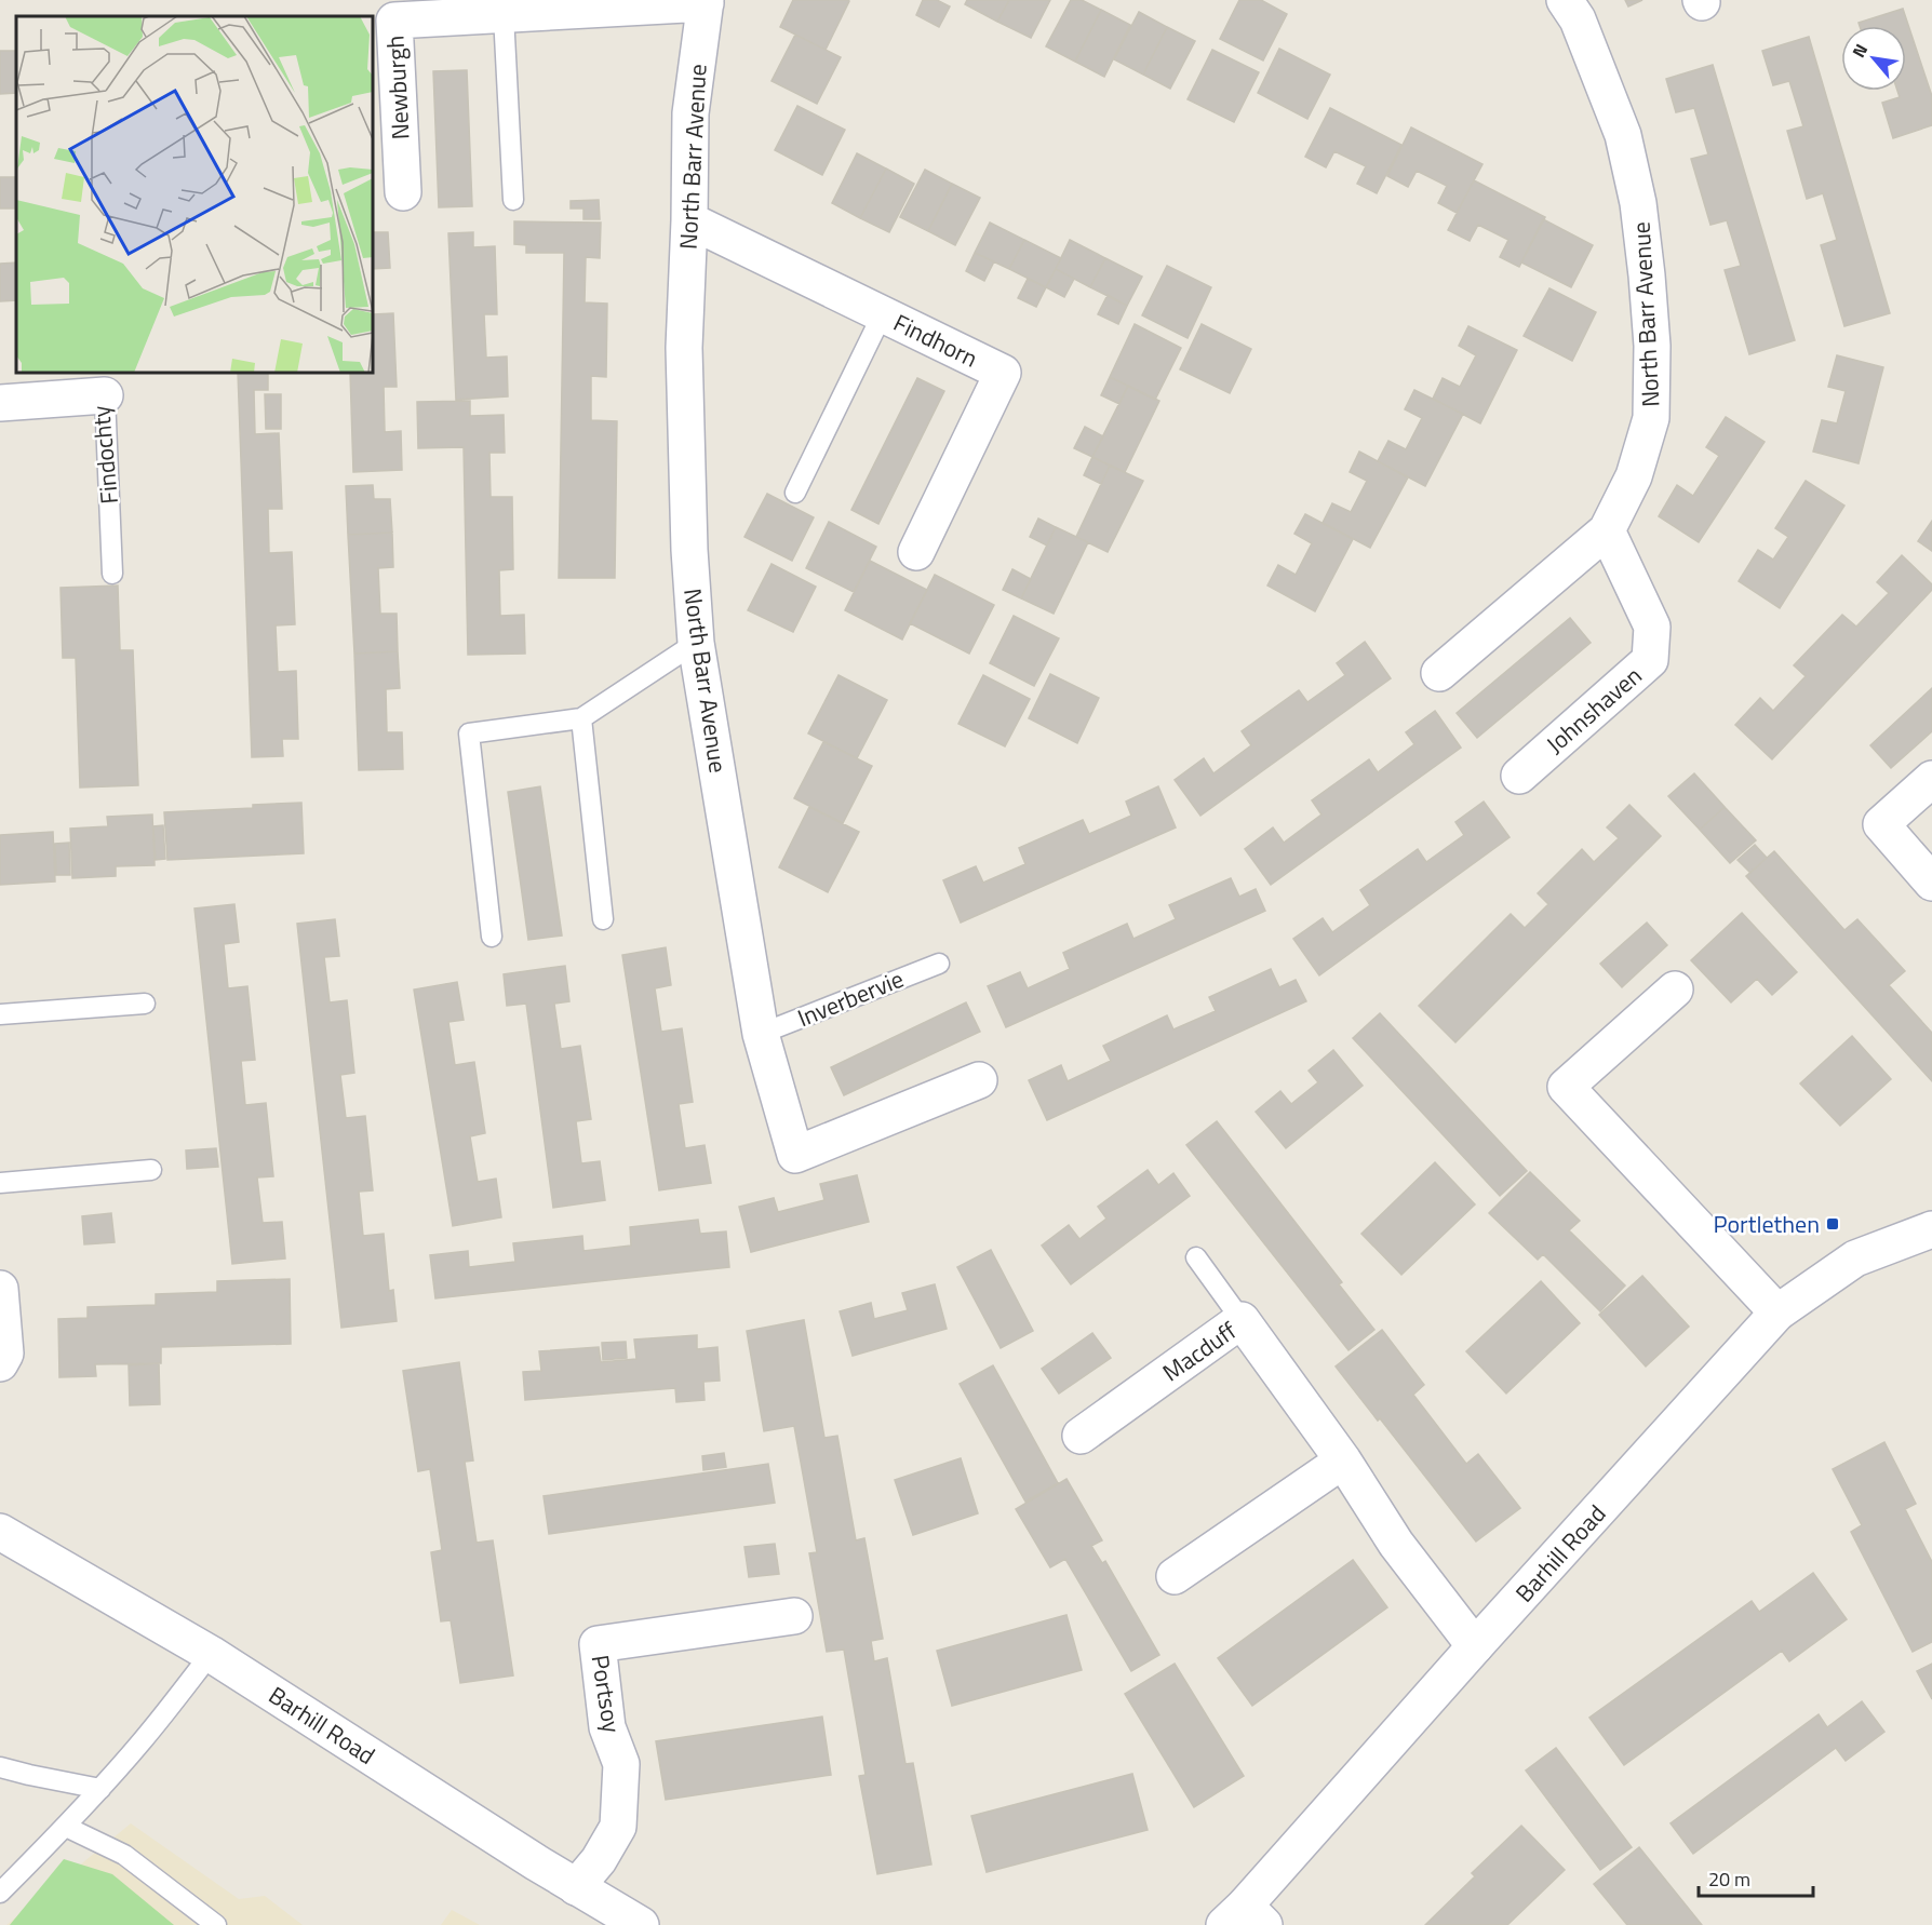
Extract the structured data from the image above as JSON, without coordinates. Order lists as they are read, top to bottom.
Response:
{
  "streets": {
    "street": [
      "Newburgh",
      "North Barr Avenue",
      "Findhorn",
      "Findochty",
      "Johnshaven",
      "Macduff",
      "Barhill Road",
      "Portsoy"
    ],
    "lane": ["Inverbervie"]
  },
  "crossings": [
    ["Newburgh", "North Barr Avenue"],
    ["North Barr Avenue", "Findhorn"],
    ["North Barr Avenue", "Johnshaven"],
    ["North Barr Avenue", "Inverbervie"],
    ["Macduff", "Barhill Road"],
    ["Barhill Road", "Portsoy"]
  ],
  "places": {
    "transit": ["Portlethen"]
  },
  "scale_bar": "20 m",
  "north": "top left"
}
